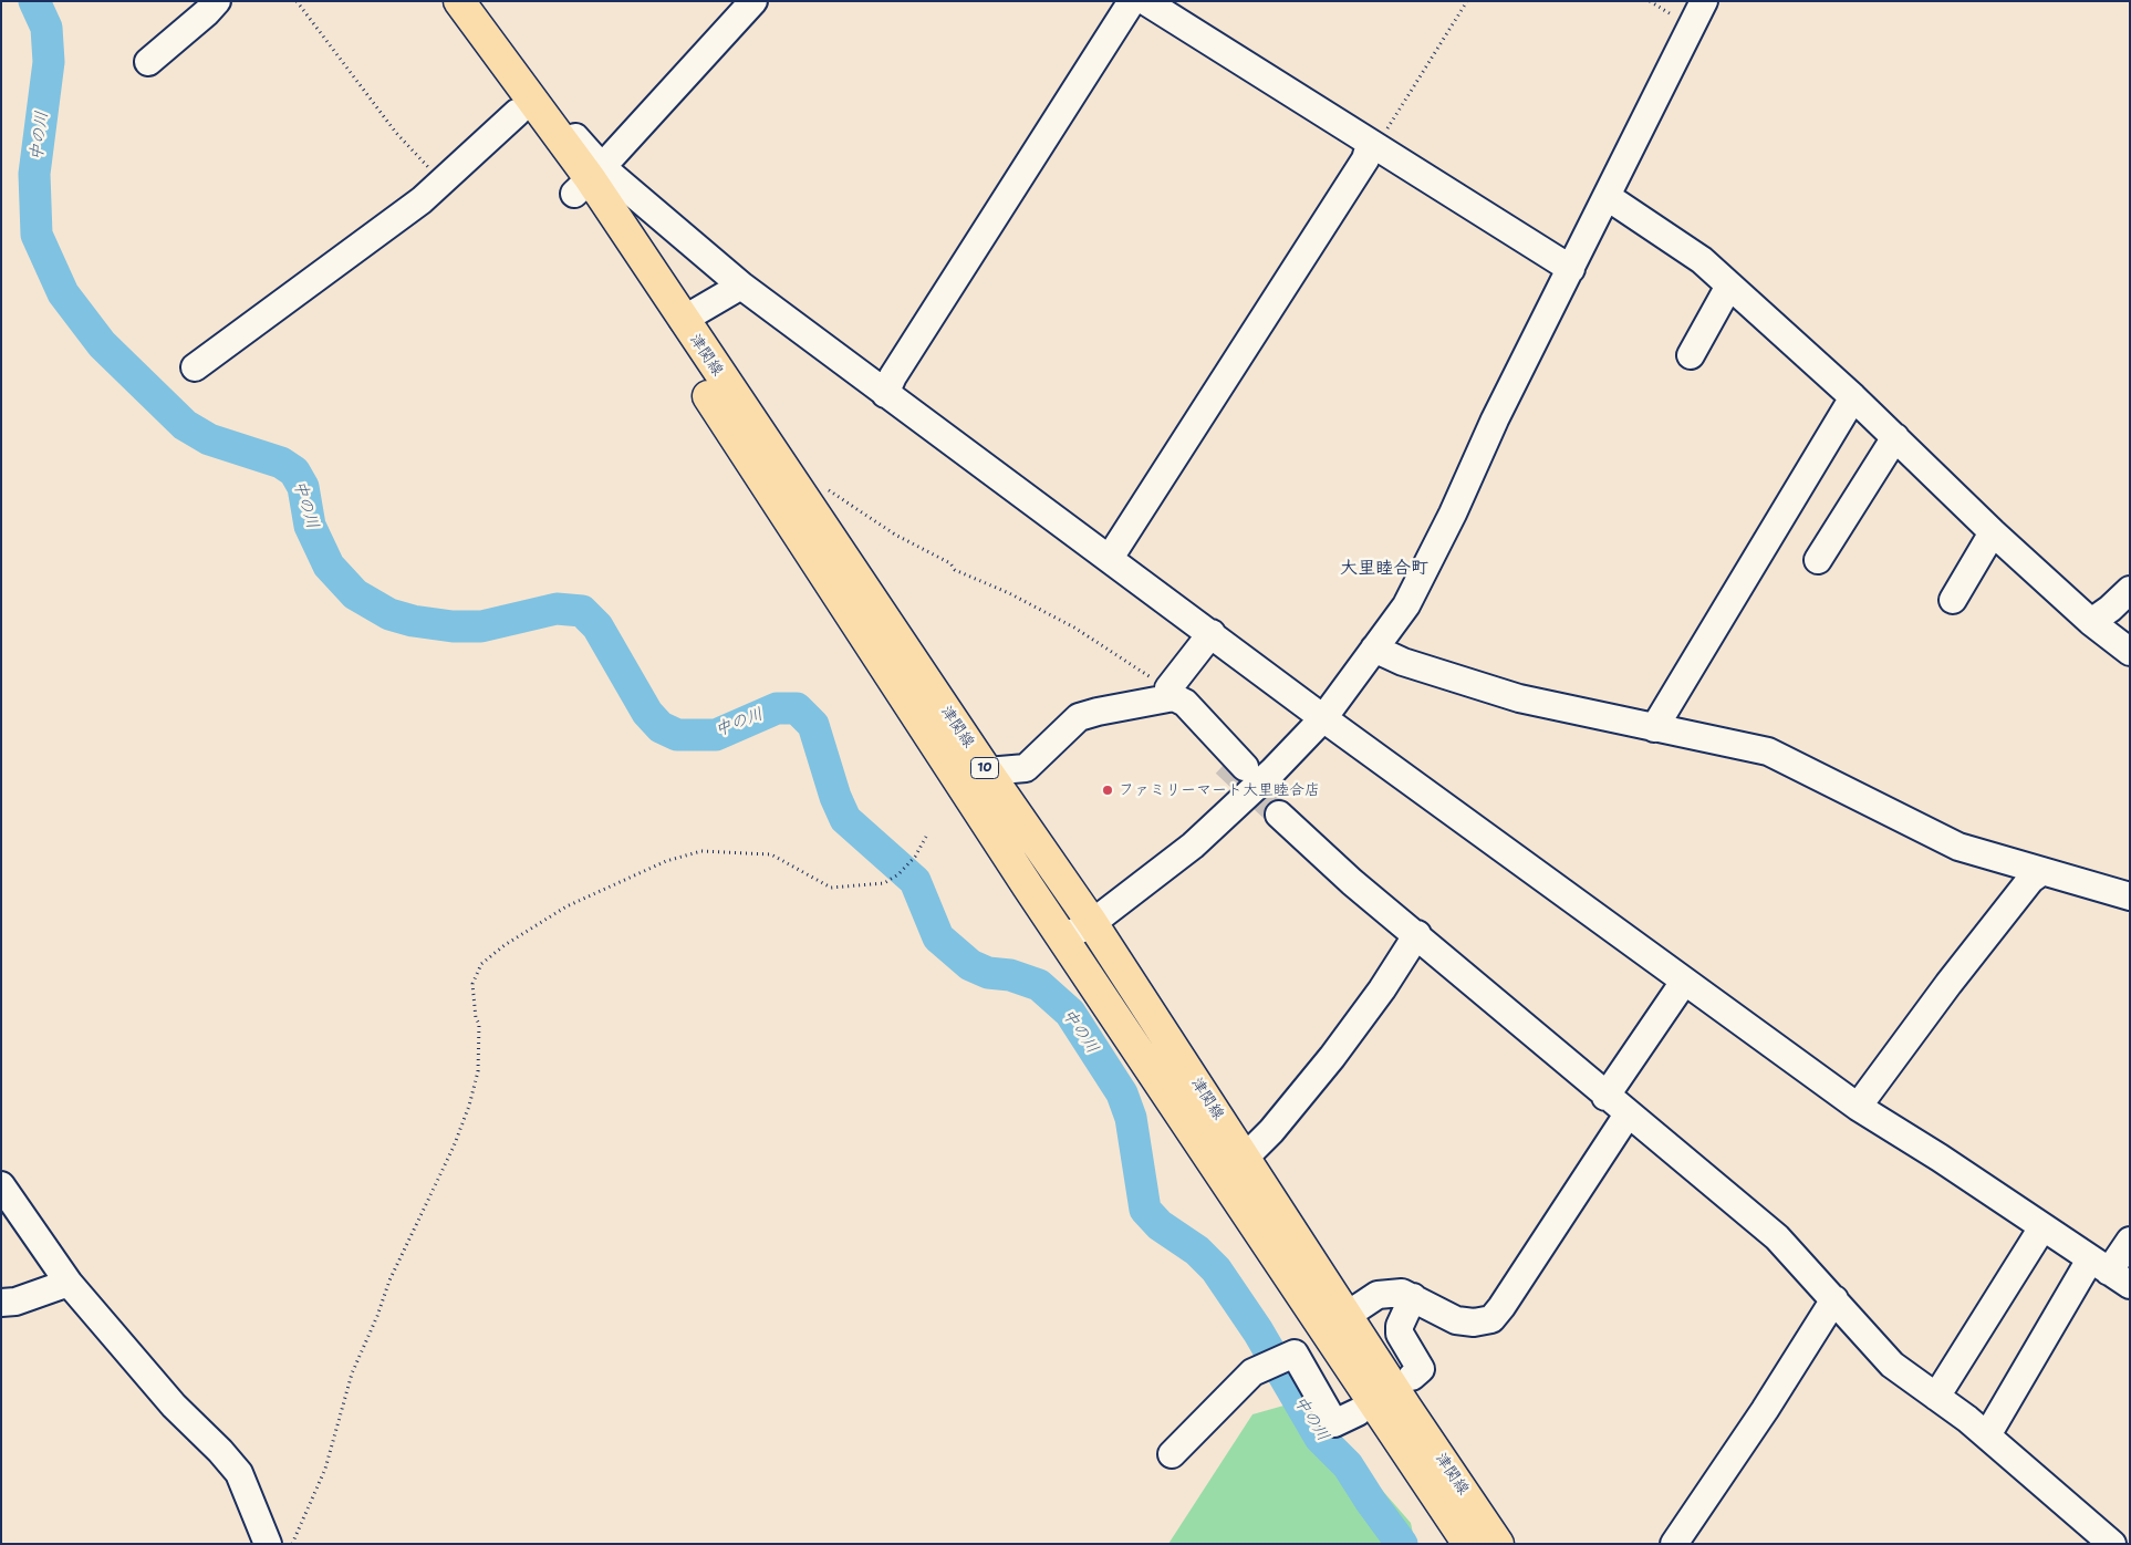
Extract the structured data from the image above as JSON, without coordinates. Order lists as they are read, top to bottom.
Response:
{
  "streets": {
    "main road": ["津関線", "10"]
  },
  "districts": ["大里睦合町"],
  "water": ["中の川"],
  "places": ["ファミリーマート大里睦合店"]
}
